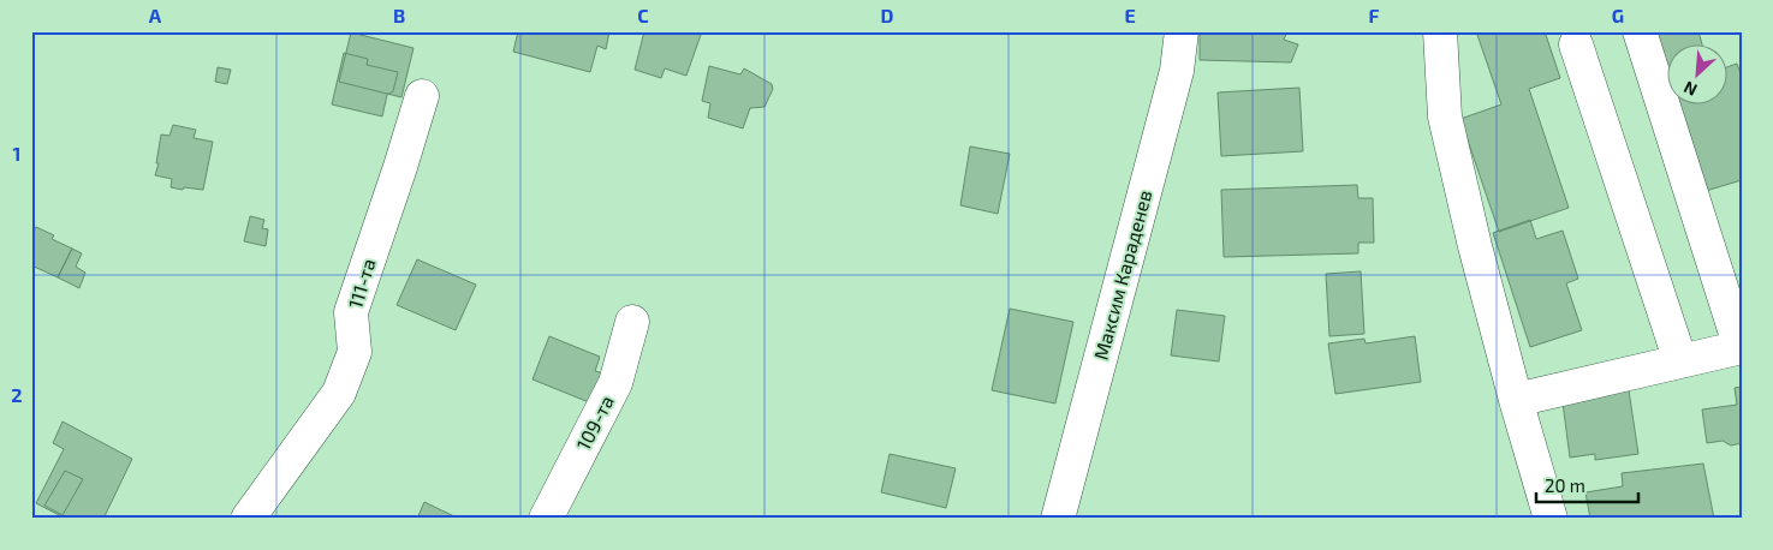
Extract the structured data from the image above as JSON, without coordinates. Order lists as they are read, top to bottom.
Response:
{
  "streets": {
    "street": ["Максим Караденев", "111-та", "109-та"]
  },
  "scale_bar": "20 m",
  "north": "bottom left",
  "grid": {
    "columns": [
      "A",
      "B",
      "C",
      "D",
      "E",
      "F",
      "G"
    ],
    "rows": ["1", "2"]
  }
}
